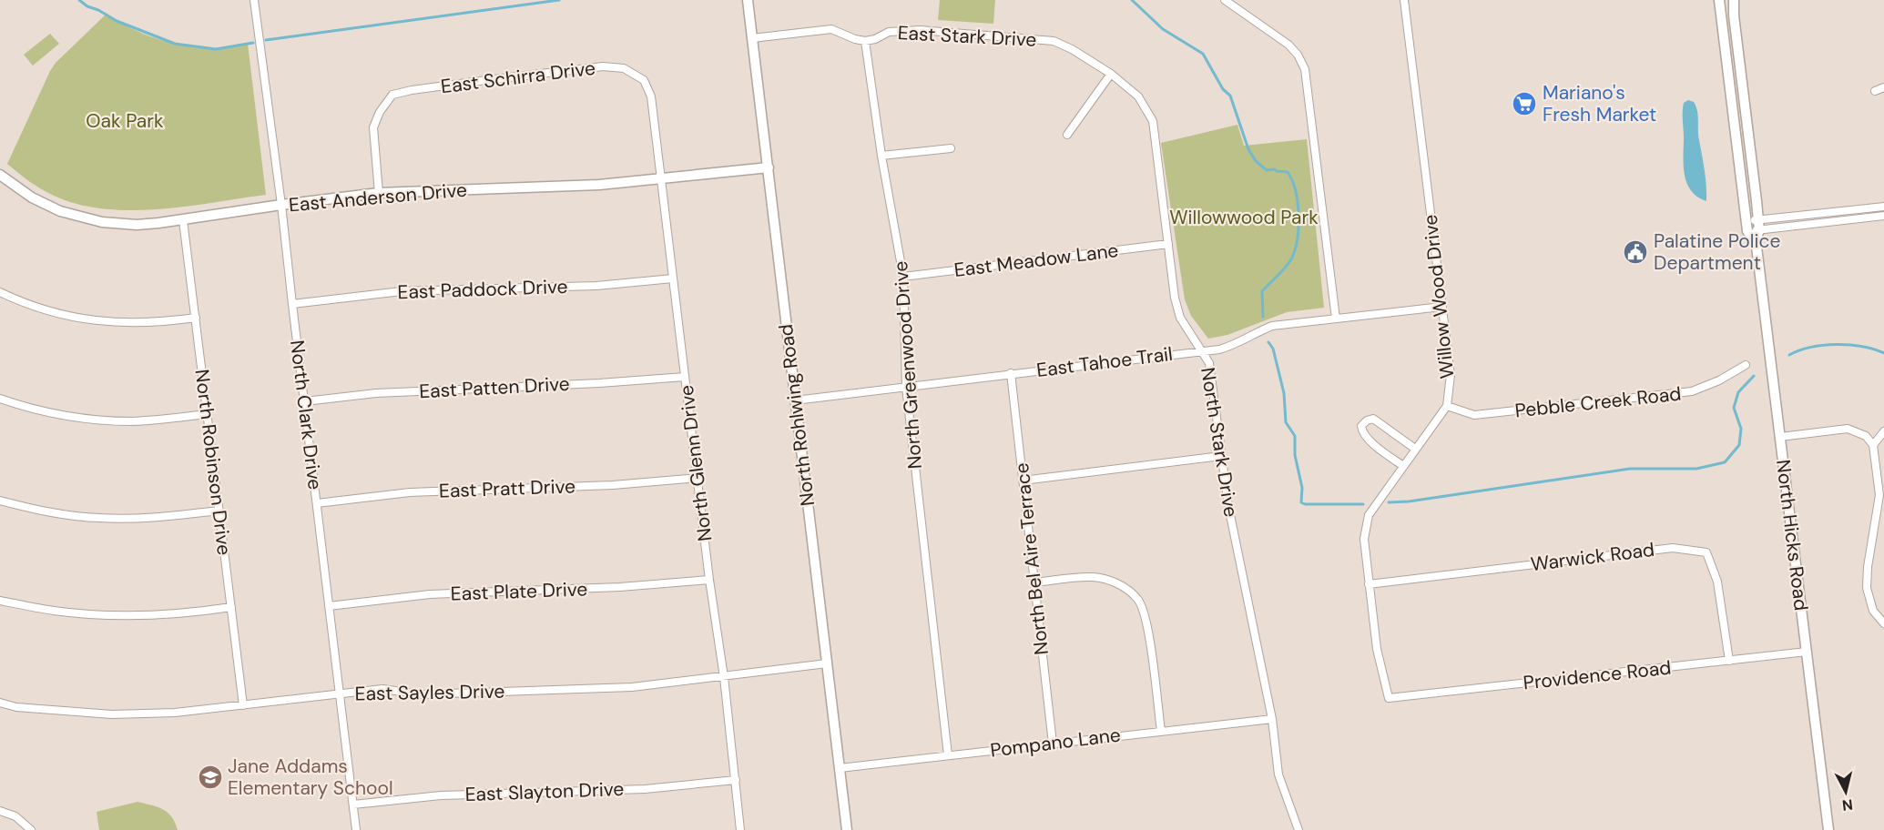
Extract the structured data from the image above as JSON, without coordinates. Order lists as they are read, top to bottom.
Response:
{
  "streets": {
    "street": [
      "East Stark Drive",
      "East Schirra Drive",
      "East Anderson Drive",
      "East Meadow Lane",
      "East Paddock Drive",
      "Willow Wood Drive",
      "East Tahoe Trail",
      "North Greenwood Drive",
      "East Patten Drive",
      "Pebble Creek Road",
      "North Clark Drive",
      "North Rohlwing Road",
      "North Stark Drive",
      "North Robinson Drive",
      "North Glenn Drive",
      "East Pratt Drive",
      "North Hicks Road",
      "Warwick Road",
      "North Bel Aire Terrace",
      "East Plate Drive",
      "Providence Road",
      "East Sayles Drive",
      "Pompano Lane",
      "East Slayton Drive"
    ]
  },
  "crossings": [
    ["East Stark Drive", "North Greenwood Drive"],
    ["East Stark Drive", "North Stark Drive"],
    ["East Schirra Drive", "East Anderson Drive"],
    ["East Schirra Drive", "North Glenn Drive"],
    ["East Anderson Drive", "North Clark Drive"],
    ["East Anderson Drive", "North Rohlwing Road"],
    ["East Anderson Drive", "North Robinson Drive"],
    ["East Anderson Drive", "North Glenn Drive"],
    ["East Meadow Lane", "North Greenwood Drive"],
    ["East Meadow Lane", "North Stark Drive"],
    ["East Paddock Drive", "North Clark Drive"],
    ["East Paddock Drive", "North Glenn Drive"],
    ["Willow Wood Drive", "East Tahoe Trail"],
    ["Willow Wood Drive", "Pebble Creek Road"],
    ["Willow Wood Drive", "Warwick Road"],
    ["Willow Wood Drive", "Providence Road"],
    ["East Tahoe Trail", "North Greenwood Drive"],
    ["East Tahoe Trail", "North Rohlwing Road"],
    ["East Tahoe Trail", "North Stark Drive"],
    ["East Tahoe Trail", "North Bel Aire Terrace"],
    ["North Greenwood Drive", "Pompano Lane"],
    ["East Patten Drive", "North Clark Drive"],
    ["East Patten Drive", "North Glenn Drive"],
    ["North Clark Drive", "East Pratt Drive"],
    ["North Clark Drive", "East Plate Drive"],
    ["North Clark Drive", "East Sayles Drive"],
    ["North Clark Drive", "East Slayton Drive"],
    ["North Rohlwing Road", "East Sayles Drive"],
    ["North Rohlwing Road", "Pompano Lane"],
    ["North Stark Drive", "Pompano Lane"],
    ["North Robinson Drive", "East Sayles Drive"],
    ["North Glenn Drive", "East Pratt Drive"],
    ["North Glenn Drive", "East Plate Drive"],
    ["North Glenn Drive", "East Sayles Drive"],
    ["North Glenn Drive", "East Slayton Drive"],
    ["North Hicks Road", "Providence Road"],
    ["Warwick Road", "Providence Road"],
    ["North Bel Aire Terrace", "Pompano Lane"]
  ],
  "parks": ["Oak Park", "Willowwood Park"],
  "places": {
    "supermarket": ["Mariano's Fresh Market"],
    "public building": ["Palatine Police Department"],
    "school or university": ["Jane Addams Elementary School"]
  },
  "north": "bottom"
}
